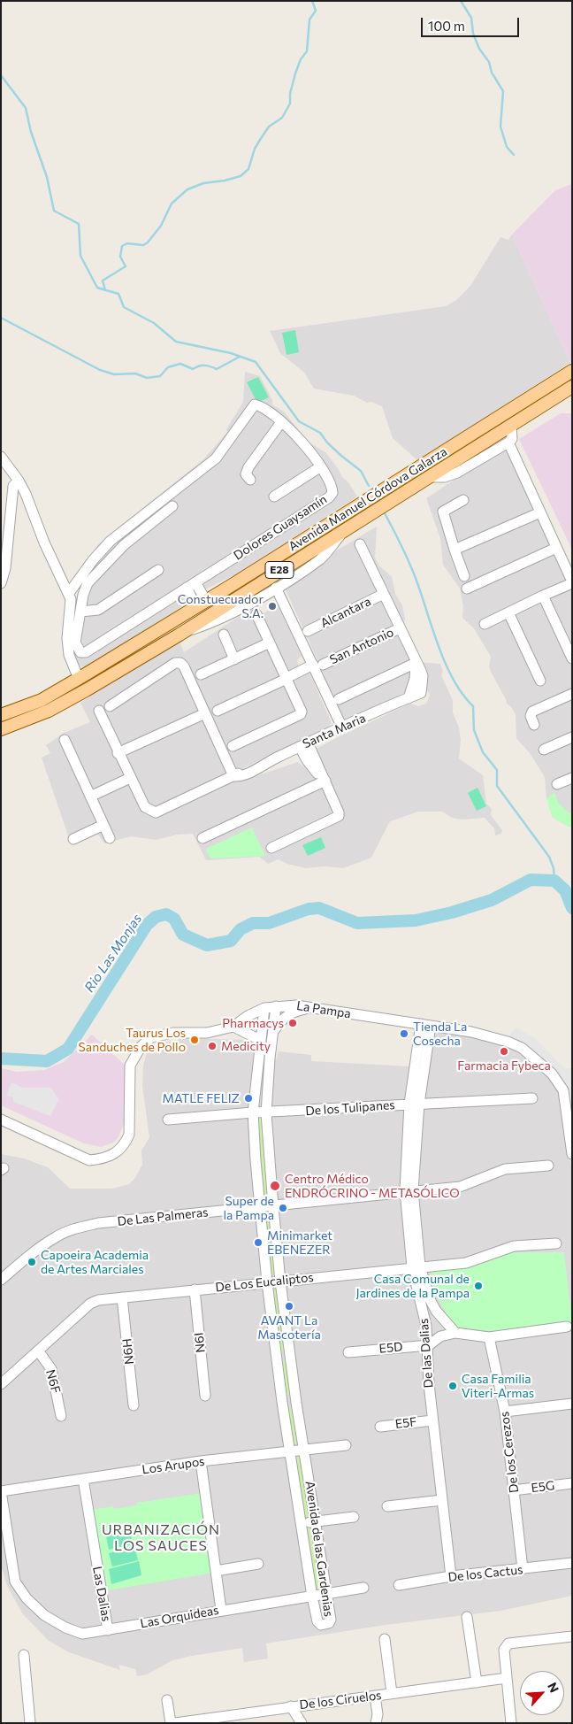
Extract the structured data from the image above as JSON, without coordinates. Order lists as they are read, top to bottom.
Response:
{
  "streets": {
    "main road": ["Avenida Manuel Córdova Galarza", "E28"],
    "street": [
      "Dolores Guaysamín",
      "Alcantara",
      "San Antonio",
      "Santa Maria",
      "La Pampa",
      "De los Tulipanes",
      "De Las Palmeras",
      "De Los Eucaliptos",
      "N6I",
      "E5D",
      "N6H",
      "De las Dalias",
      "N6F",
      "E5F",
      "De los Cerezos",
      "Los Arupos",
      "E5G",
      "Avenida de las Gardenias",
      "De los Cactus",
      "Las Dalias",
      "Las Orquideas",
      "De los Ciruelos"
    ]
  },
  "crossings": [
    ["Alcantara", "Santa Maria"],
    ["San Antonio", "Santa Maria"],
    ["La Pampa", "De las Dalias"],
    ["La Pampa", "Avenida de las Gardenias"],
    ["De los Tulipanes", "De las Dalias"],
    ["De los Tulipanes", "Avenida de las Gardenias"],
    ["De Las Palmeras", "De las Dalias"],
    ["De Las Palmeras", "Avenida de las Gardenias"],
    ["De Los Eucaliptos", "N6I"],
    ["De Los Eucaliptos", "N6H"],
    ["De Los Eucaliptos", "De las Dalias"],
    ["De Los Eucaliptos", "N6F"],
    ["De Los Eucaliptos", "Avenida de las Gardenias"],
    ["E5D", "De las Dalias"],
    ["De las Dalias", "E5F"],
    ["De las Dalias", "De los Cactus"],
    ["De los Cerezos", "E5G"],
    ["De los Cerezos", "De los Cactus"],
    ["Los Arupos", "Avenida de las Gardenias"],
    ["Los Arupos", "Las Dalias"],
    ["Los Arupos", "Las Orquideas"],
    ["Avenida de las Gardenias", "Las Orquideas"],
    ["Las Dalias", "Las Orquideas"]
  ],
  "districts": ["URBANIZACIÓN LOS SAUCES"],
  "water": ["Rio Las Monjas"],
  "places": [
    "Constuecuador S.A.",
    "Pharmacys",
    "Tienda La Cosecha",
    "Taurus Los Sanduches de Pollo",
    "Medicity",
    "Farmacia Fybeca",
    "MATLE FELIZ",
    "Centro Médico ENDRÓCRINO - METASÓLICO",
    "Super de la Pampa",
    "Minimarket EBENEZER",
    "Capoeira Academia de Artes Marciales",
    "Casa Comunal de Jardines de la Pampa",
    "AVANT La Mascotería",
    "Casa Familia Viteri-Armas"
  ],
  "scale_bar": "100 m",
  "north": "top right"
}
